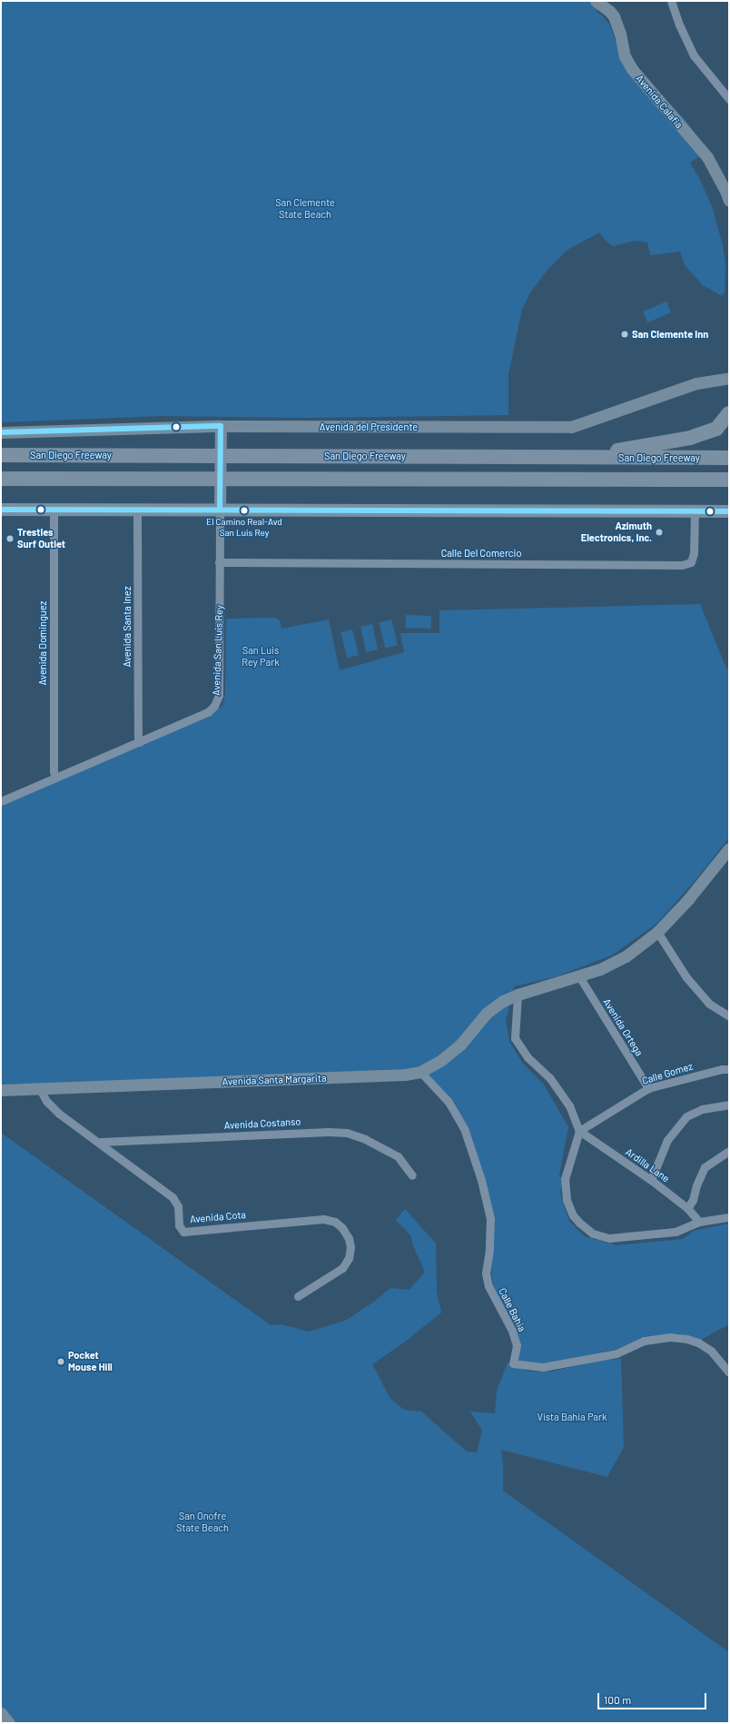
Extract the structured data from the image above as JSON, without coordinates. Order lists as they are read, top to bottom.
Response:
{
  "streets": {
    "highway": ["San Diego Freeway"],
    "street": [
      "Avenida Calafia",
      "Avenida del Presidente",
      "Calle Del Comercio",
      "Avenida Santa Inez",
      "Avenida Dominguez",
      "Avenida San Luis Rey",
      "Avenida Ortega",
      "Calle Gomez",
      "Avenida Santa Margarita",
      "Avenida Costanso",
      "Ardilla Lane",
      "Avenida Cota",
      "Calle Bahia"
    ]
  },
  "crossings": [
    ["Avenida del Presidente", "Avenida San Luis Rey"],
    ["Calle Del Comercio", "Avenida San Luis Rey"],
    ["Avenida Santa Inez", "Avenida San Luis Rey"],
    ["Avenida Dominguez", "Avenida San Luis Rey"],
    ["Avenida Ortega", "Calle Gomez"],
    ["Avenida Ortega", "Avenida Santa Margarita"],
    ["Calle Gomez", "Ardilla Lane"],
    ["Avenida Santa Margarita", "Avenida Cota"],
    ["Avenida Santa Margarita", "Calle Bahia"],
    ["Avenida Costanso", "Avenida Cota"]
  ],
  "parks": [
    "San Clemente State Beach",
    "San Luis Rey Park",
    "Vista Bahia Park",
    "San Onofre State Beach"
  ],
  "places": [
    "San Clemente Inn",
    "El Camino Real-Avd San Luis Rey",
    "Azimuth Electronics, Inc.",
    "Trestles Surf Outlet",
    "Pocket Mouse Hill"
  ],
  "scale_bar": "100 m"
}
